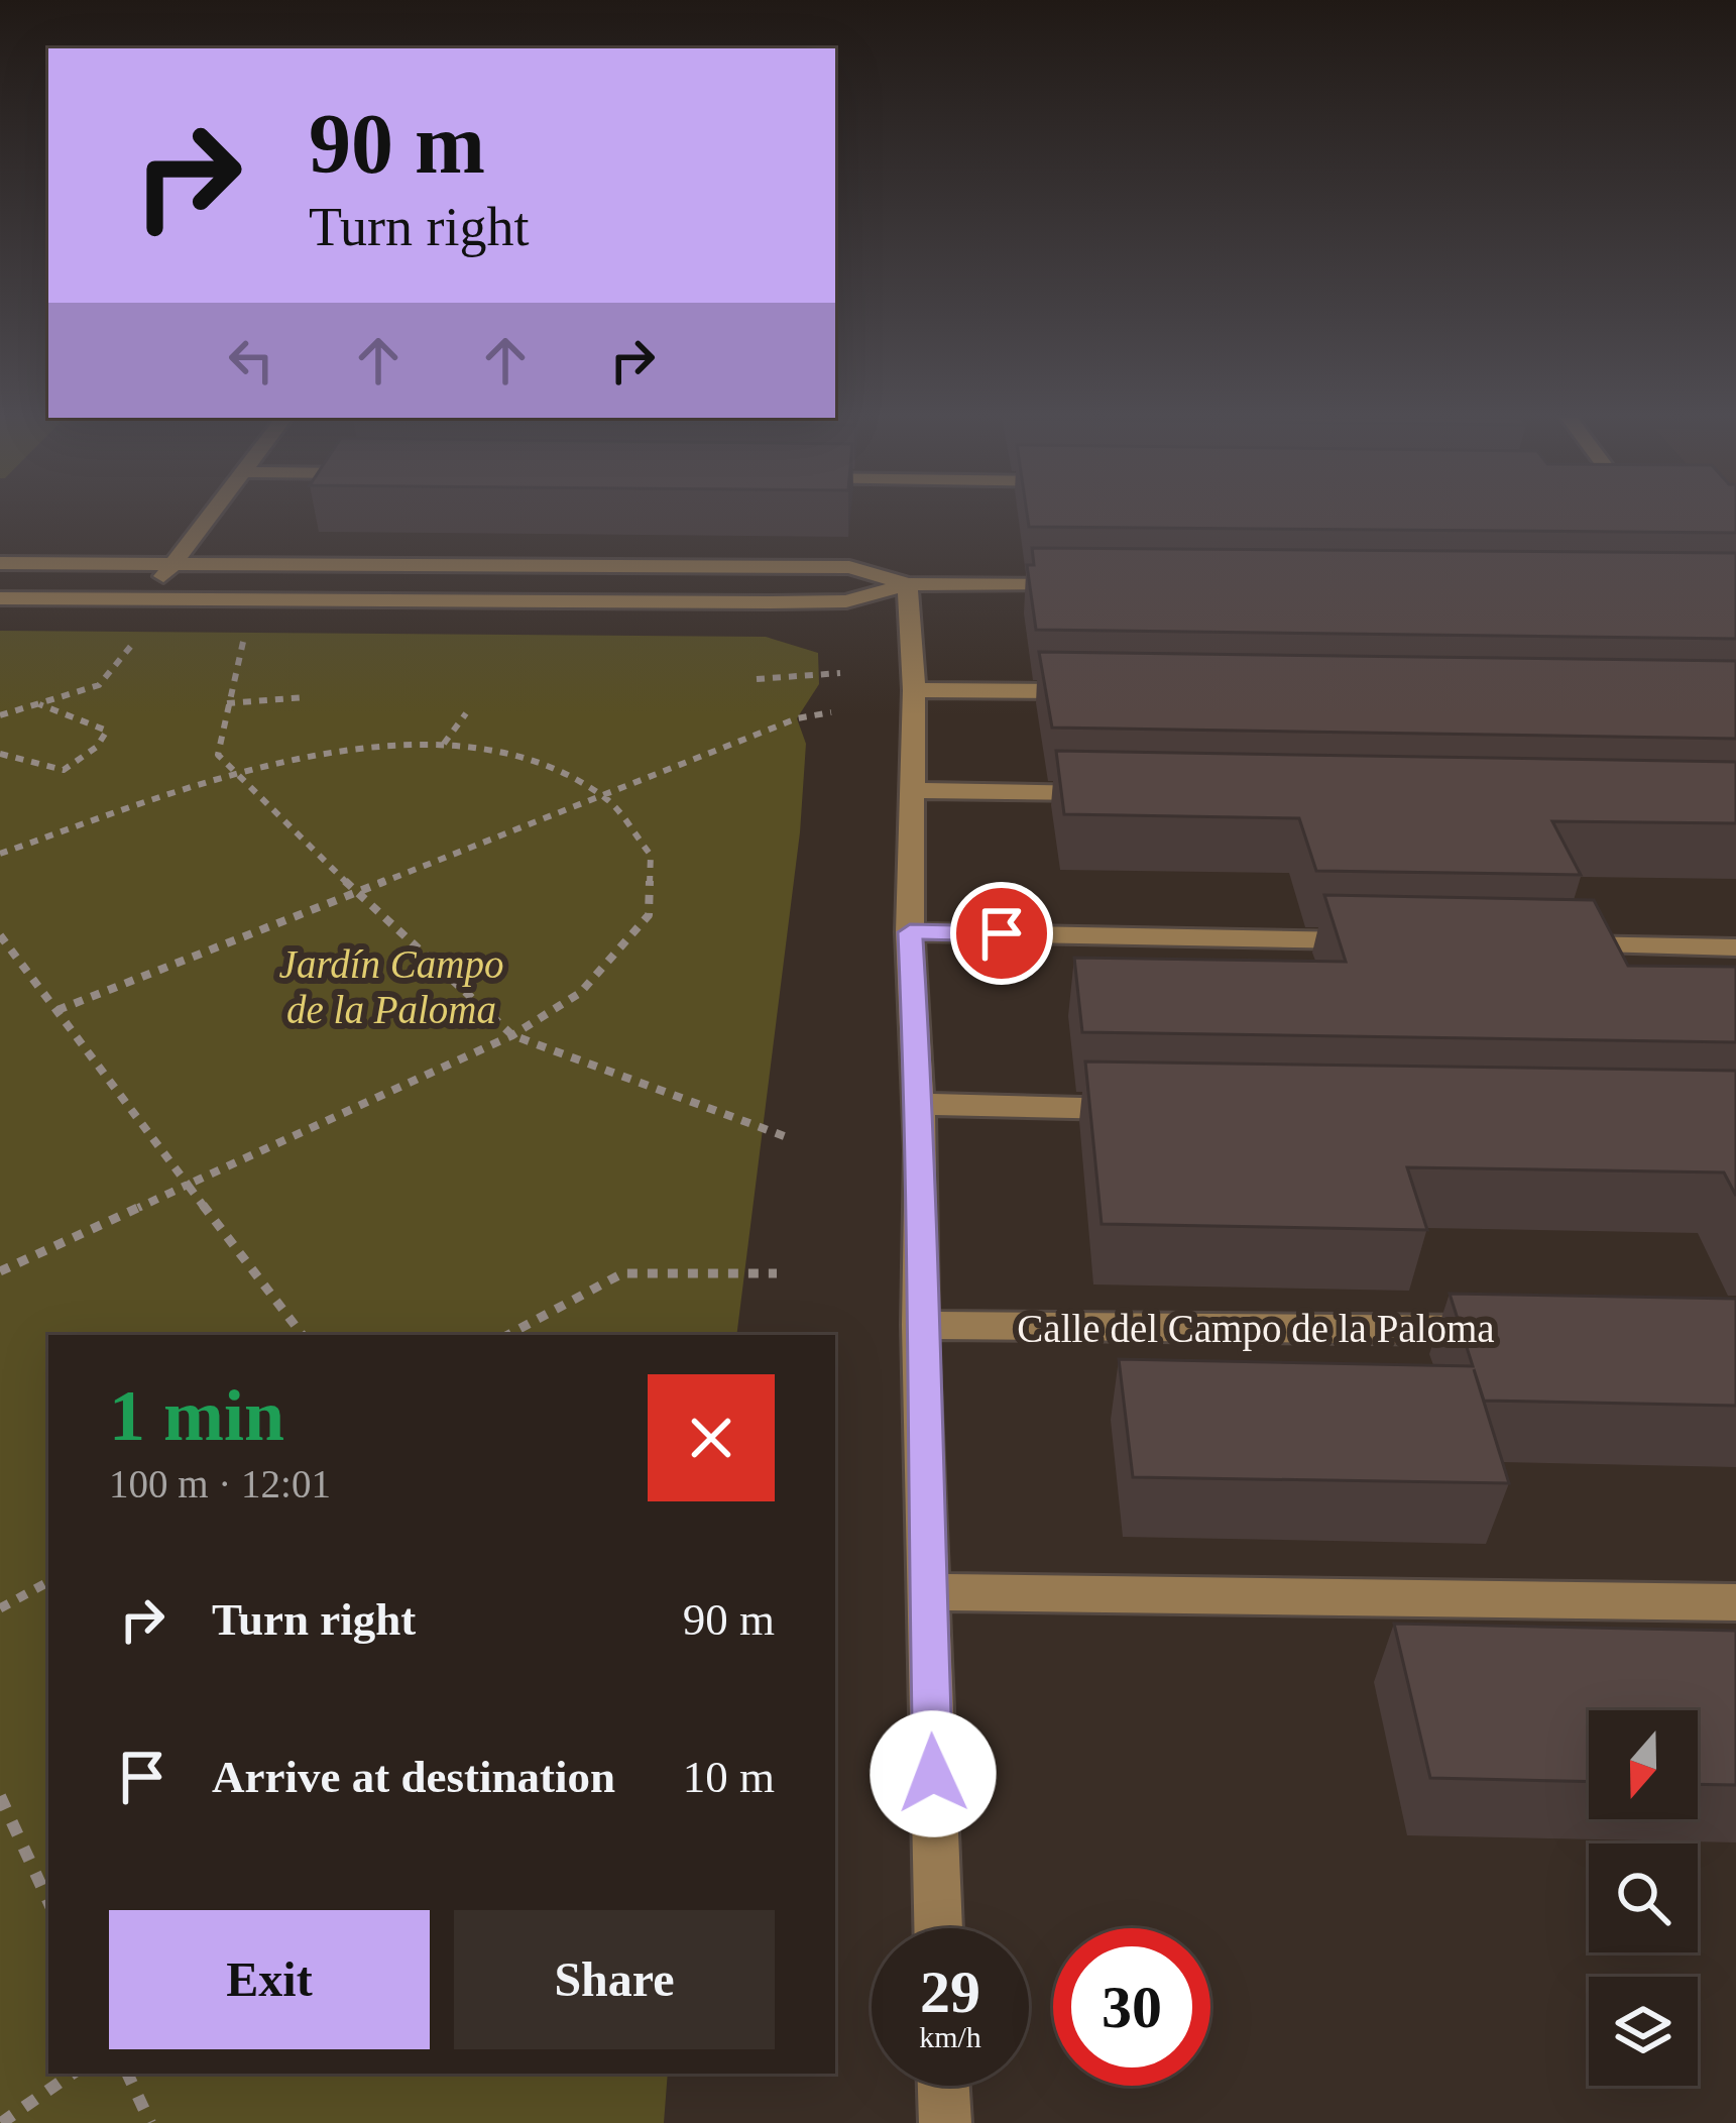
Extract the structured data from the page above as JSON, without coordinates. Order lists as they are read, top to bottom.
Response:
{
  "streets": {
    "street": ["Calle del Campo de la Paloma"]
  },
  "parks": ["Jardín Campo de la Paloma"],
  "north": "bottom",
  "page": {
    "turn": ["90 m", "Turn right"],
    "heading": ["1 min", "100 m · 12:01"],
    "list": [
      {
        "name": "Turn right",
        "value": "90 m"
      },
      {
        "name": "Arrive at destination",
        "value": "10 m"
      }
    ],
    "buttons": ["Exit", "Share"],
    "speed": "29 km/h",
    "limit": "30"
  }
}
